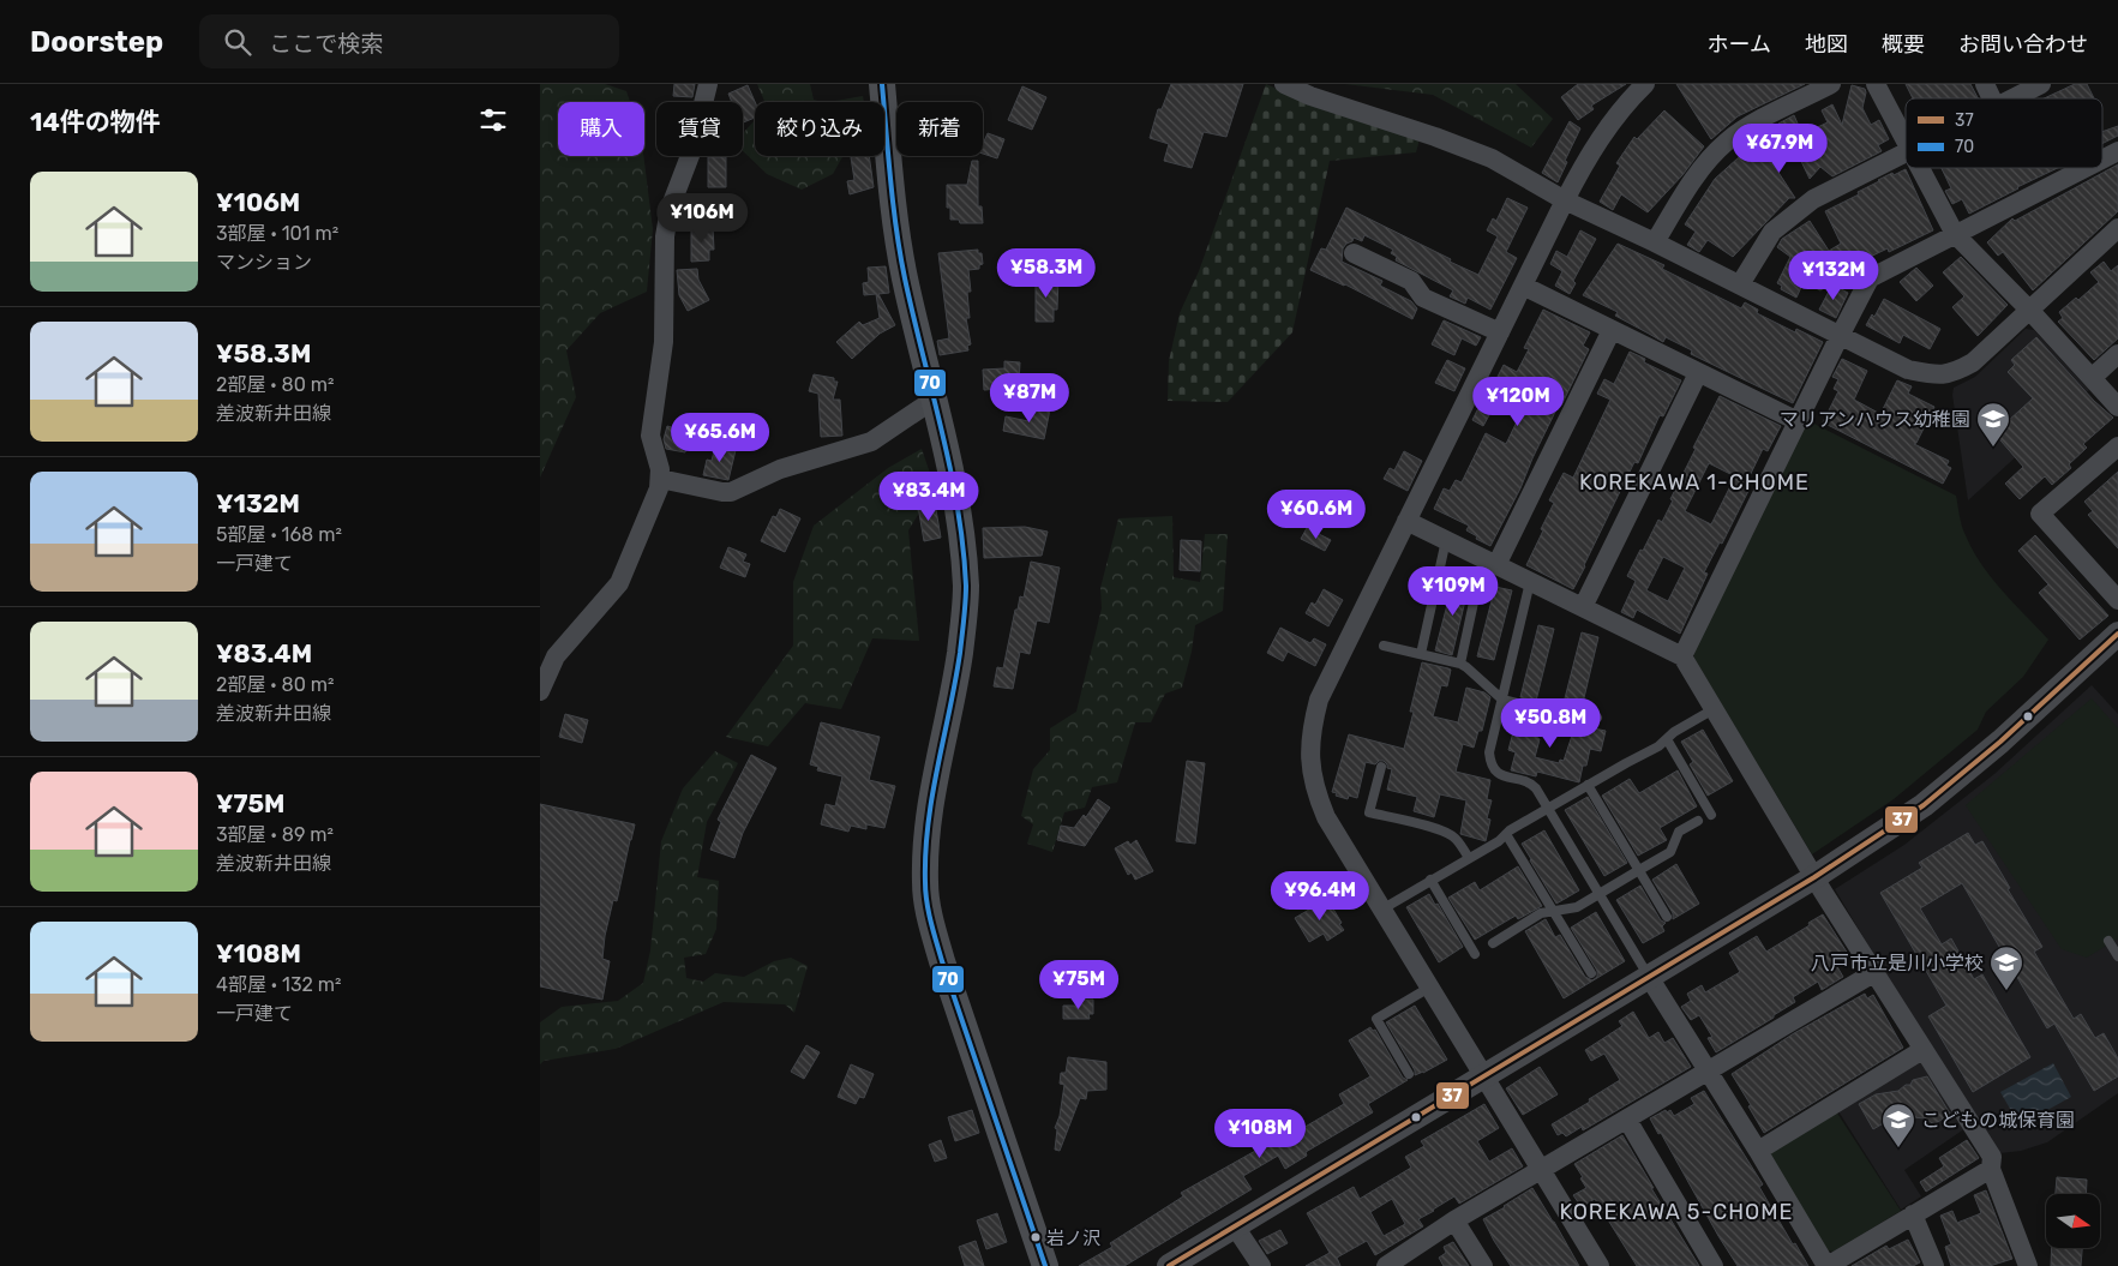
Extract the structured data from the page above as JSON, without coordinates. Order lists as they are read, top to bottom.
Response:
{
  "districts": ["KOREKAWA 1-CHOME", "KOREKAWA 5-CHOME"],
  "places": {
    "school or university": ["マリアンハウス幼稚園", "八戸市立是川小学校", "こどもの城保育園"],
    "other": ["岩ノ沢"]
  },
  "lines": ["transit line 70", "transit line 37"],
  "legend": ["37", "70"],
  "north": "right",
  "page": {
    "header": "Doorstep",
    "search": "ここで検索",
    "nav": [
      "ホーム",
      "地図",
      "概要",
      "お問い合わせ"
    ],
    "heading": "14件の物件",
    "chip": [
      "購入",
      "賃貸",
      "絞り込み",
      "新着"
    ],
    "price": [
      "¥67.9M",
      "¥106M",
      "¥58.3M",
      "¥132M",
      "¥87M",
      "¥120M",
      "¥65.6M",
      "¥83.4M",
      "¥60.6M",
      "¥109M",
      "¥50.8M",
      "¥96.4M",
      "¥75M",
      "¥108M"
    ],
    "list": [
      {
        "name": "¥106M",
        "note": "3部屋 · 101 m² · マンション"
      },
      {
        "name": "¥58.3M",
        "note": "2部屋 · 80 m² · 差波新井田線"
      },
      {
        "name": "¥132M",
        "note": "5部屋 · 168 m² · 一戸建て"
      },
      {
        "name": "¥83.4M",
        "note": "2部屋 · 80 m² · 差波新井田線"
      },
      {
        "name": "¥75M",
        "note": "3部屋 · 89 m² · 差波新井田線"
      },
      {
        "name": "¥108M",
        "note": "4部屋 · 132 m² · 一戸建て"
      }
    ]
  }
}
